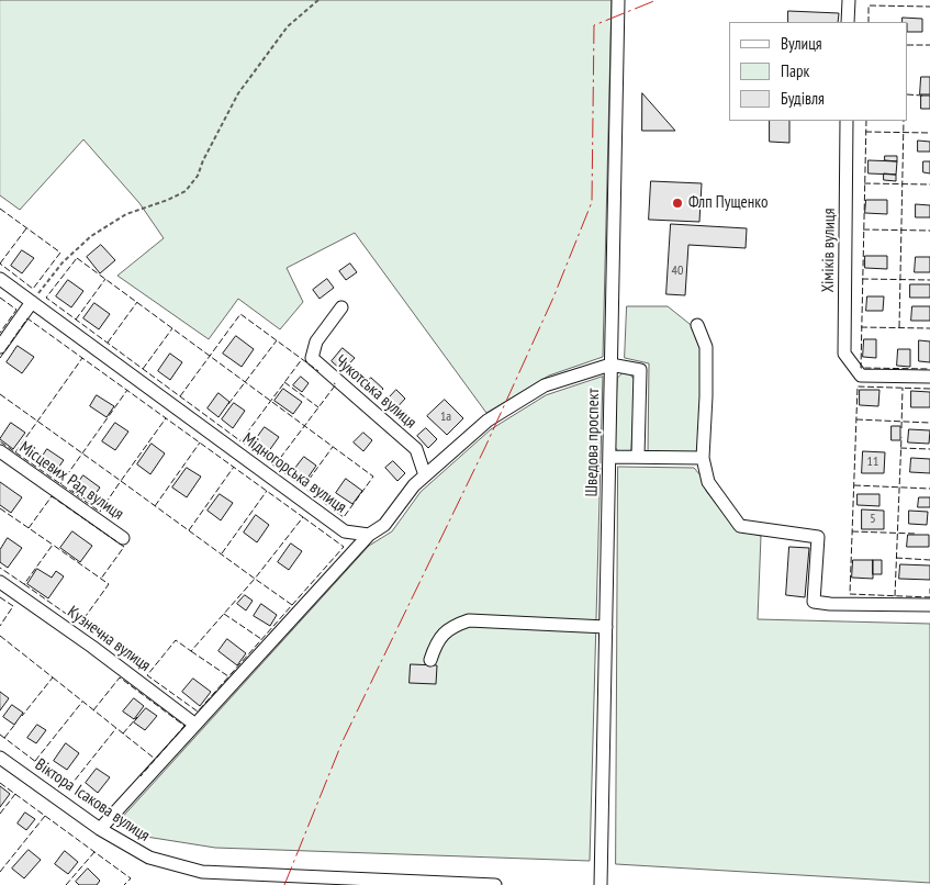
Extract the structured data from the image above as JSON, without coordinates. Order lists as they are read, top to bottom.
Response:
{
  "streets": {
    "street": [
      "Хіміків вулиця",
      "Чукотська вулиця",
      "Шведова проспект",
      "Мідногорська вулиця",
      "Місцевих Рад вулиця",
      "Кузнечна вулиця",
      "Віктора Ісакова вулиця"
    ]
  },
  "places": ["Флп Пущенко"],
  "house_numbers": [
    "40",
    "1а",
    "11",
    "5"
  ],
  "legend": ["Вулиця", "Парк", "Будівля"]
}
